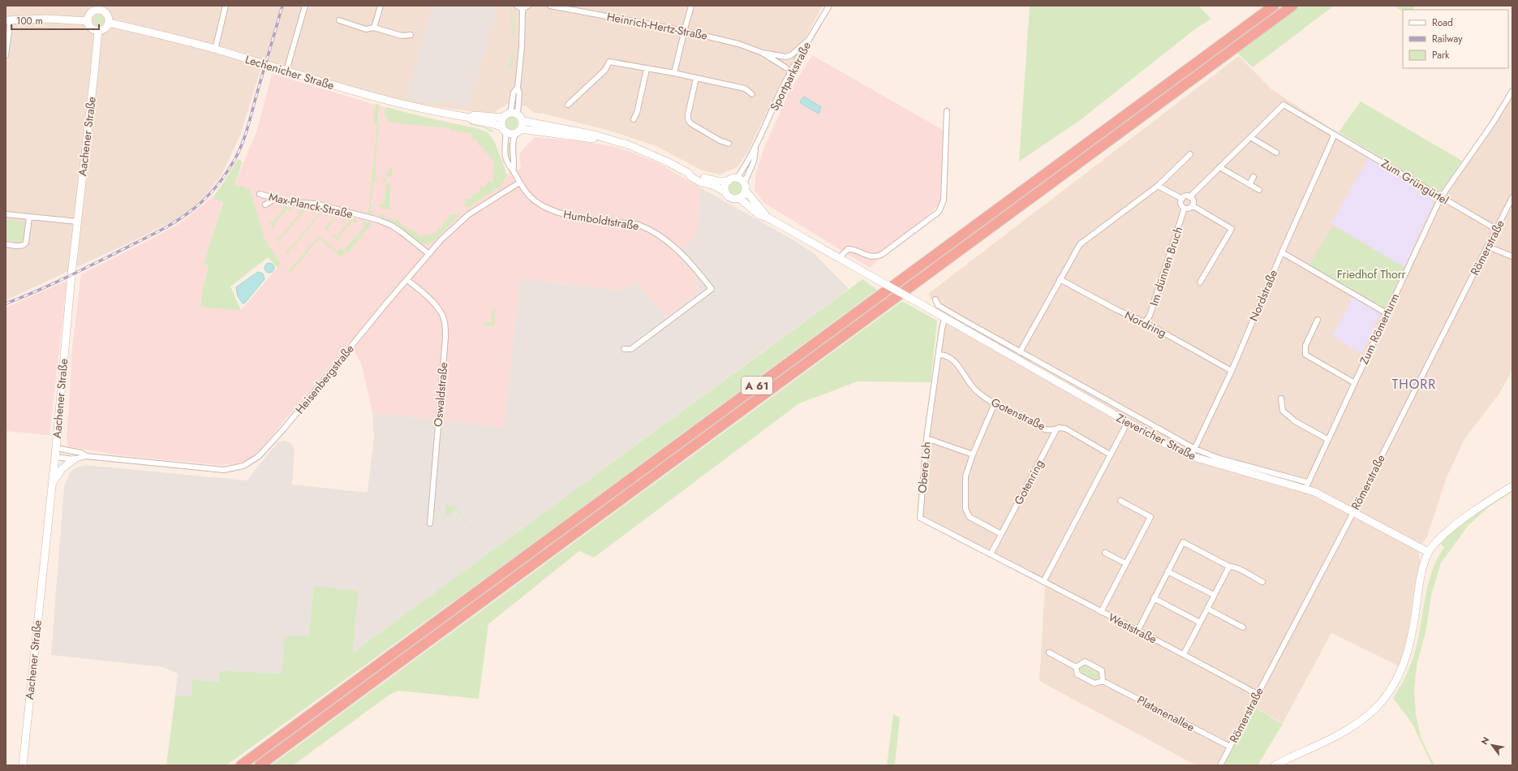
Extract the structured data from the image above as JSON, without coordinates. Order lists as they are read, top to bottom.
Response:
{
  "streets": {
    "highway": ["A 61"],
    "street": [
      "Heinrich-Hertz-Straße",
      "Lechenicher Straße",
      "Sportparkstraße",
      "Aachener Straße",
      "Zum Grüngürtel",
      "Max-Planck-Straße",
      "Humboldtstraße",
      "Römerstraße",
      "Im dünnen Bruch",
      "Nordstraße",
      "Nordring",
      "Zum Römerturm",
      "Heisenbergstraße",
      "Oswaldstraße",
      "Gotenstraße",
      "Zievericher Straße",
      "Obere Loh",
      "Gotenring",
      "Weststraße",
      "Platanenallee"
    ]
  },
  "crossings": [
    ["Heinrich-Hertz-Straße", "Sportparkstraße"],
    ["Lechenicher Straße", "Aachener Straße"],
    ["Lechenicher Straße", "Humboldtstraße"],
    ["Aachener Straße", "Heisenbergstraße"],
    ["Zum Grüngürtel", "Römerstraße"],
    ["Zum Grüngürtel", "Nordstraße"],
    ["Zum Grüngürtel", "Zum Römerturm"],
    ["Max-Planck-Straße", "Heisenbergstraße"],
    ["Humboldtstraße", "Heisenbergstraße"],
    ["Römerstraße", "Zievericher Straße"],
    ["Römerstraße", "Weststraße"],
    ["Römerstraße", "Platanenallee"],
    ["Im dünnen Bruch", "Nordring"],
    ["Nordstraße", "Nordring"],
    ["Nordstraße", "Zievericher Straße"],
    ["Zum Römerturm", "Zievericher Straße"],
    ["Heisenbergstraße", "Oswaldstraße"],
    ["Gotenstraße", "Obere Loh"],
    ["Gotenstraße", "Gotenring"],
    ["Zievericher Straße", "Obere Loh"],
    ["Obere Loh", "Gotenring"],
    ["Obere Loh", "Weststraße"]
  ],
  "districts": ["THORR"],
  "parks": ["Friedhof Thorr"],
  "legend": ["Road", "Railway", "Park"],
  "scale_bar": "100 m",
  "north": "top left"
}
